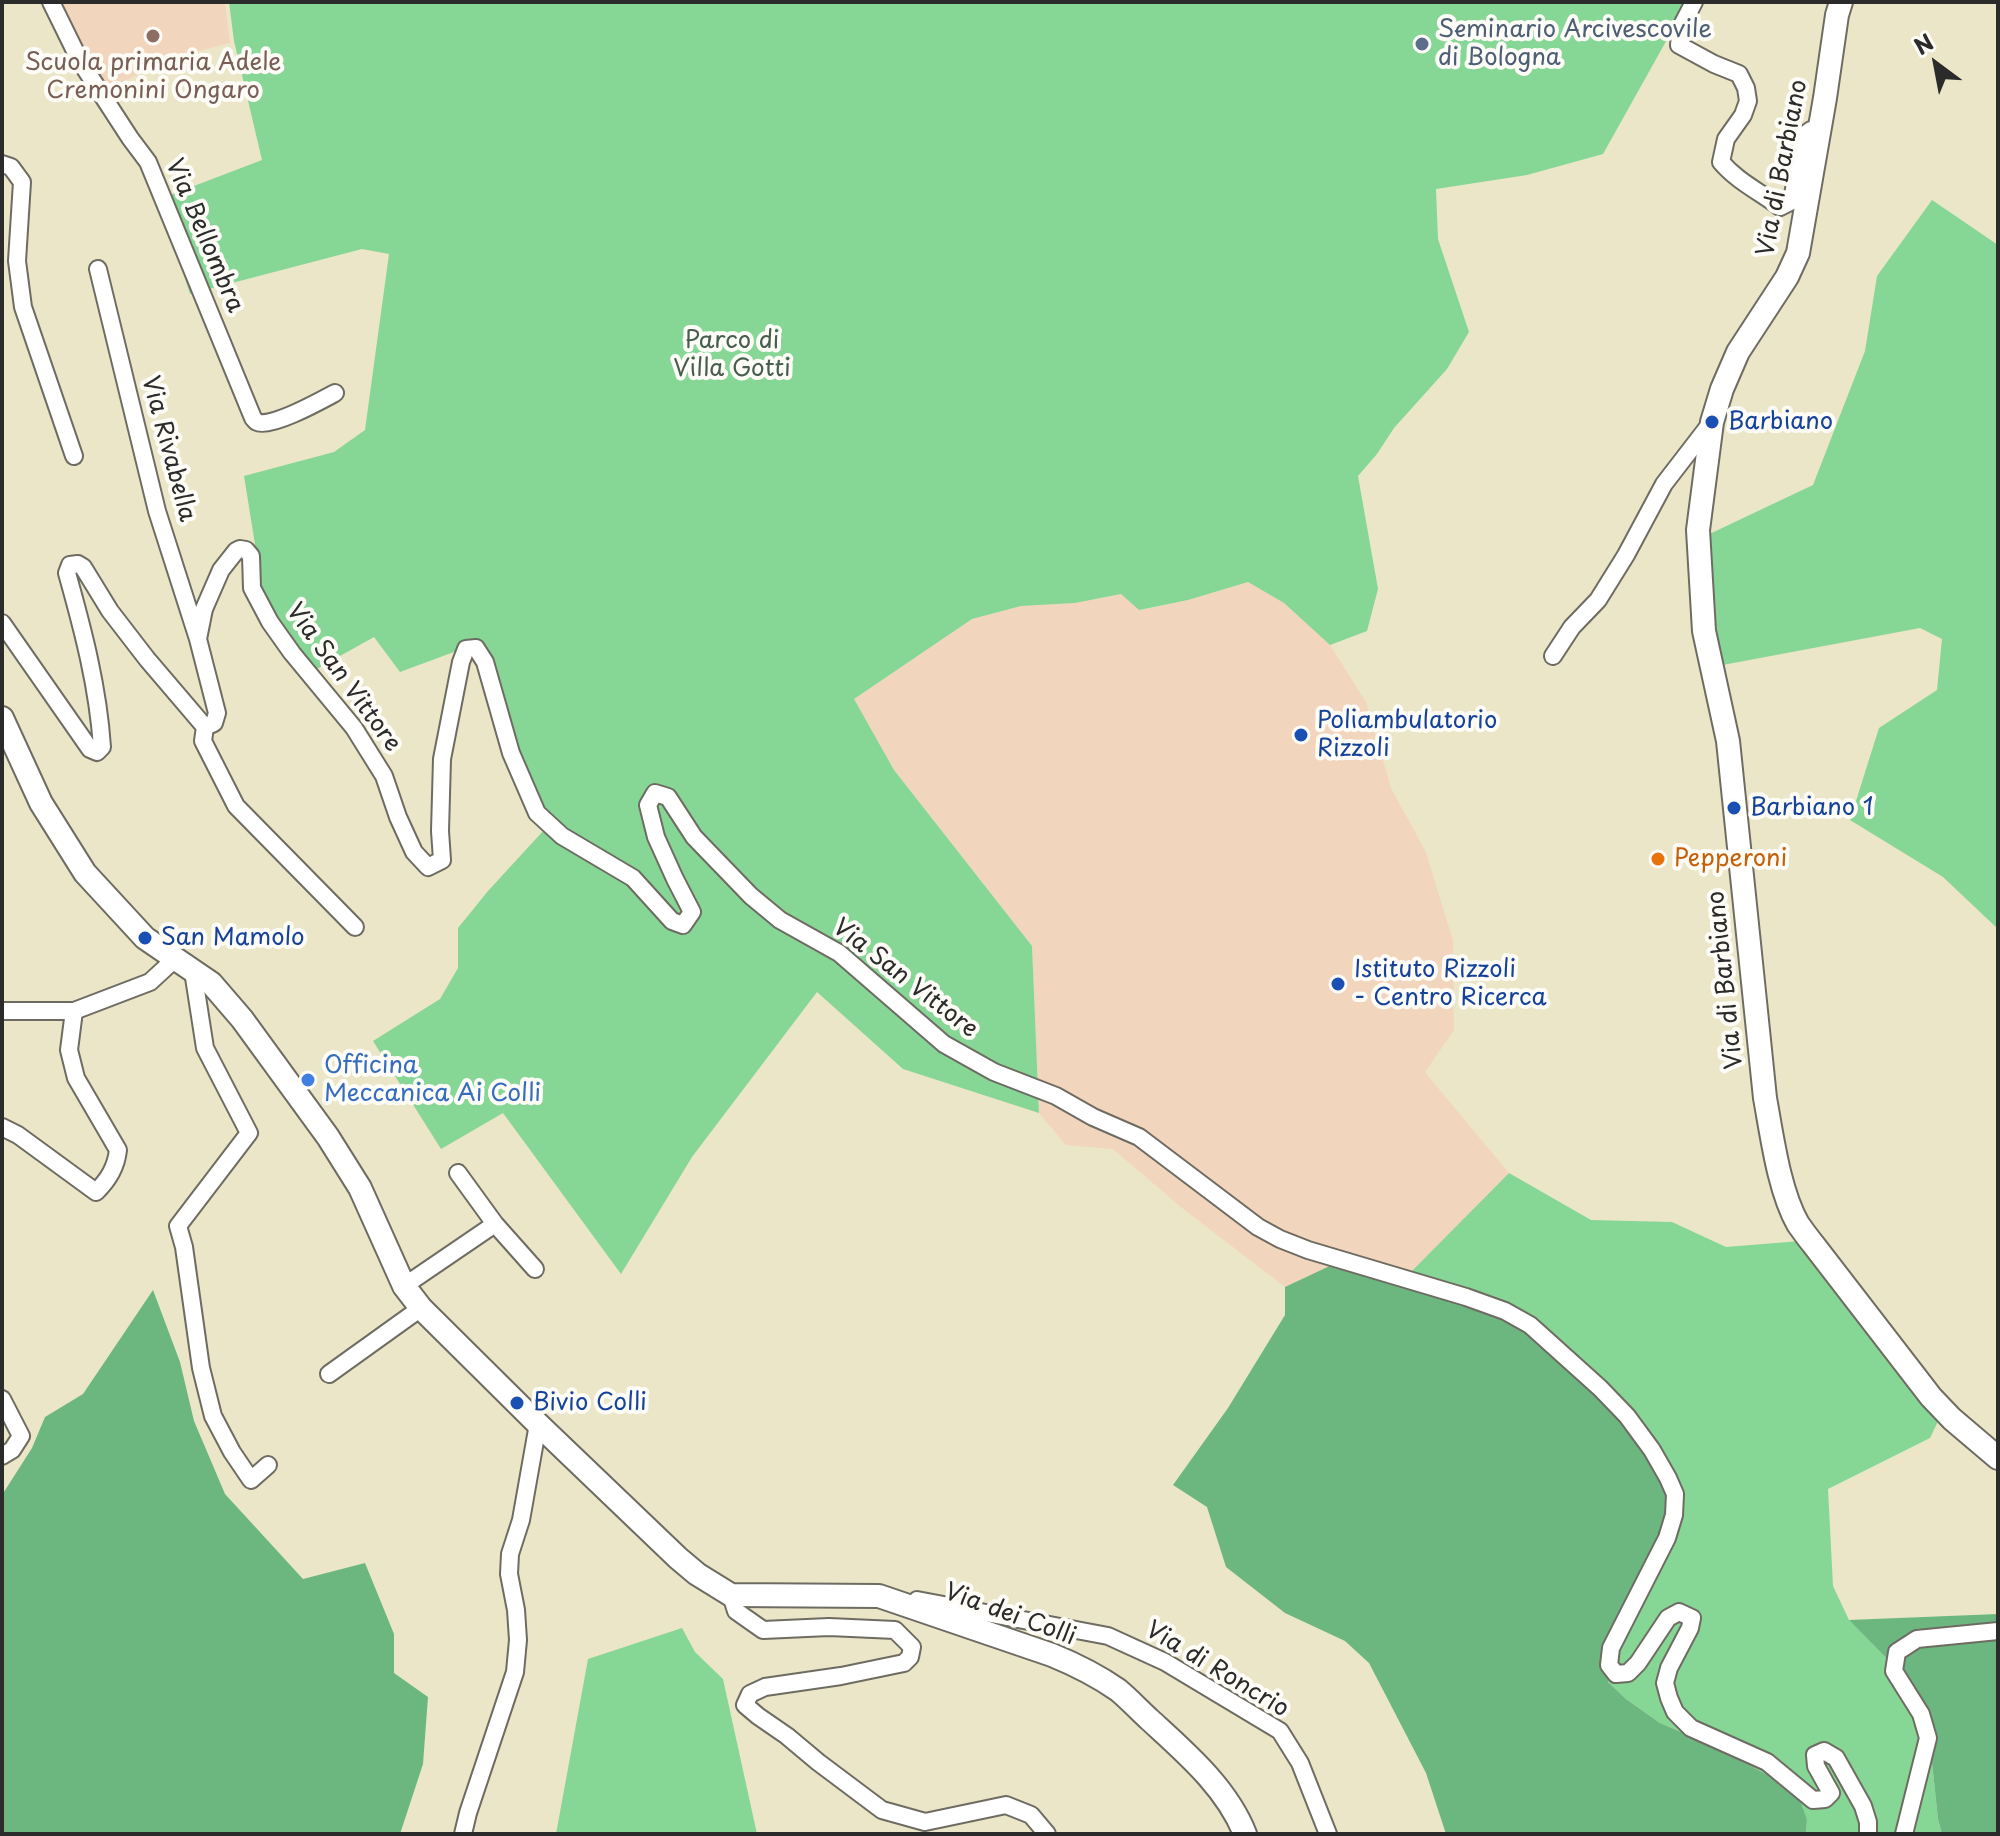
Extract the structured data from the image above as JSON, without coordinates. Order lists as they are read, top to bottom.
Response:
{
  "streets": {
    "main road": ["Via di Barbiano", "Via dei Colli"],
    "street": [
      "Via Bellombra",
      "Via Rivabella",
      "Via San Vittore",
      "Via di Roncrio"
    ]
  },
  "crossings": [
    ["Via Rivabella", "Via San Vittore"],
    ["Via dei Colli", "Via di Roncrio"]
  ],
  "parks": ["Parco di Villa Gotti"],
  "places": [
    "Scuola primaria Adele Cremonini Ongaro",
    "Seminario Arcivescovile di Bologna",
    "Barbiano",
    "Poliambulatorio Rizzoli",
    "Barbiano 1",
    "Pepperoni",
    "San Mamolo",
    "Istituto Rizzoli - Centro Ricerca",
    "Officina Meccanica Ai Colli",
    "Bivio Colli"
  ],
  "north": "top left"
}
